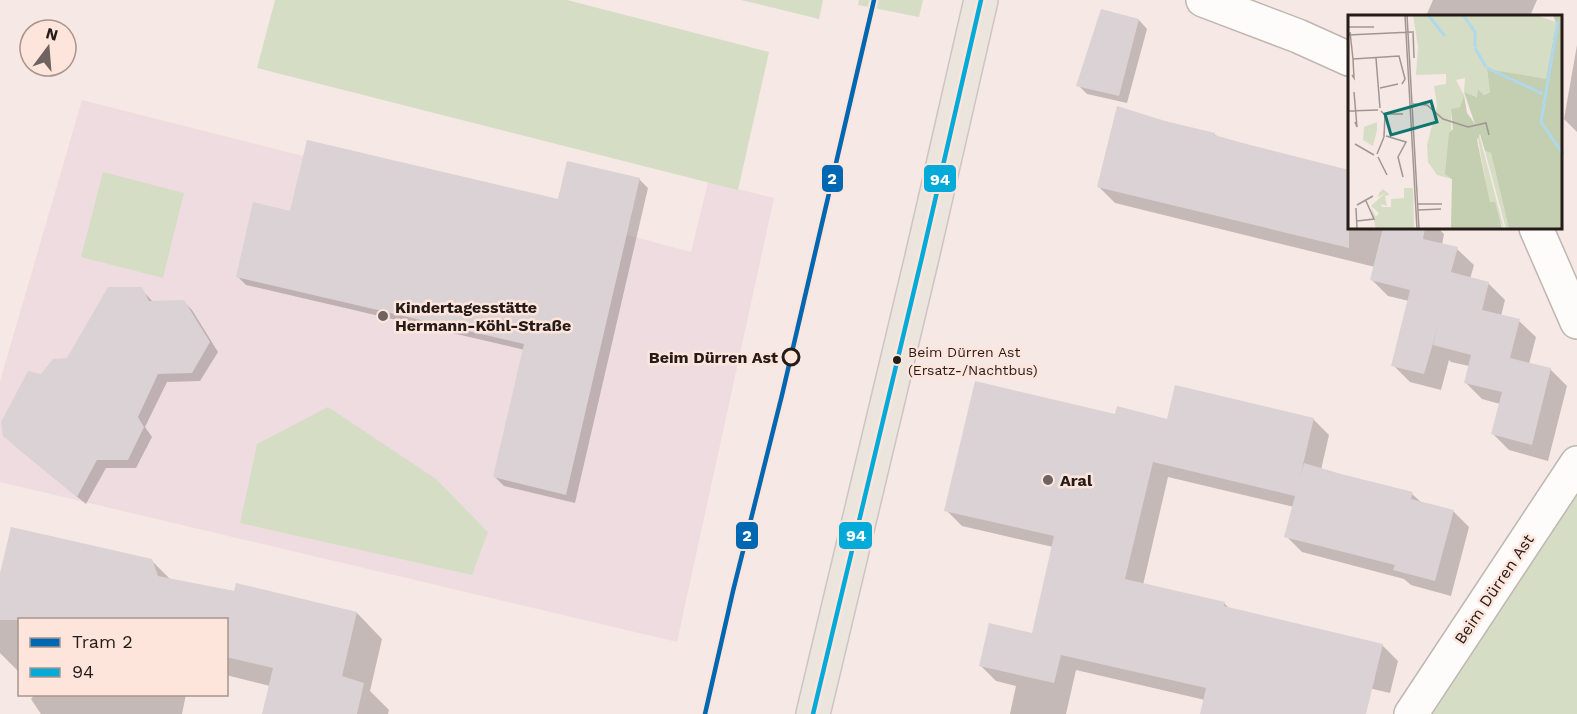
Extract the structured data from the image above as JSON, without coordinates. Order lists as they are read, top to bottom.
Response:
{
  "streets": {
    "street": ["Beim Dürren Ast"]
  },
  "places": [
    "Kindertagesstätte Hermann-Köhl-Straße",
    "Beim Dürren Ast",
    "Beim Dürren Ast (Ersatz-/Nachtbus)",
    "Aral"
  ],
  "lines": ["tram line 2", "transit line 94"],
  "legend": ["Tram 2", "94"],
  "north": "top"
}
